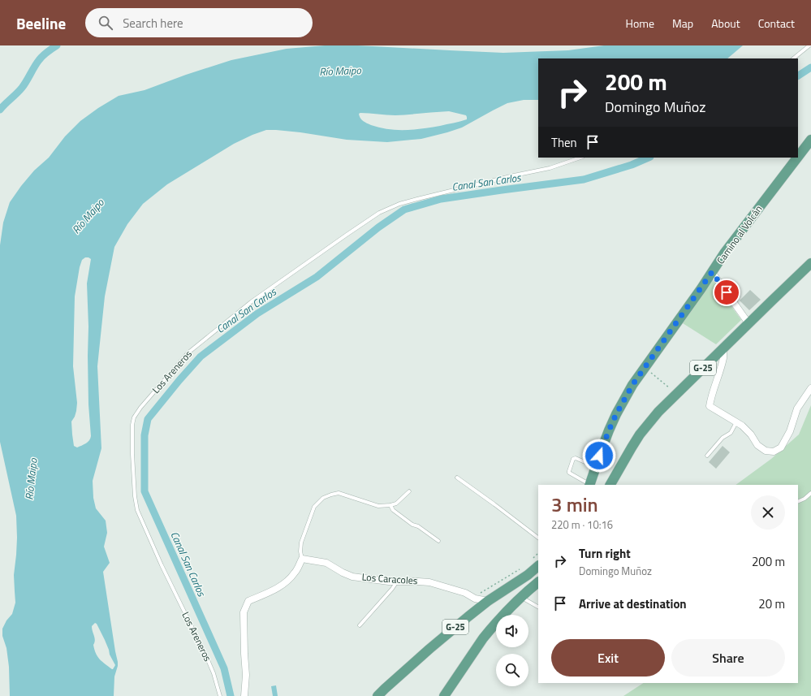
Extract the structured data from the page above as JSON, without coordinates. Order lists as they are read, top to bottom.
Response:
{
  "streets": {
    "main road": ["Camino al Volcán", "G-25"],
    "street": ["Los Caracoles"],
    "lane": ["Los Areneros"]
  },
  "crossings": [
    ["G-25", "Los Caracoles"]
  ],
  "water": ["Río Maipo", "Canal San Carlos"],
  "page": {
    "header": "Beeline",
    "search": "Search here",
    "nav": [
      "Home",
      "Map",
      "About",
      "Contact"
    ],
    "turn": ["200 m", "Domingo Muñoz"],
    "then": "Then",
    "heading": ["3 min", "220 m · 10:16"],
    "list": [
      {
        "name": "Turn right",
        "note": "Domingo Muñoz",
        "value": "200 m"
      },
      {
        "name": "Arrive at destination",
        "value": "20 m"
      }
    ],
    "buttons": ["Exit", "Share"]
  }
}
